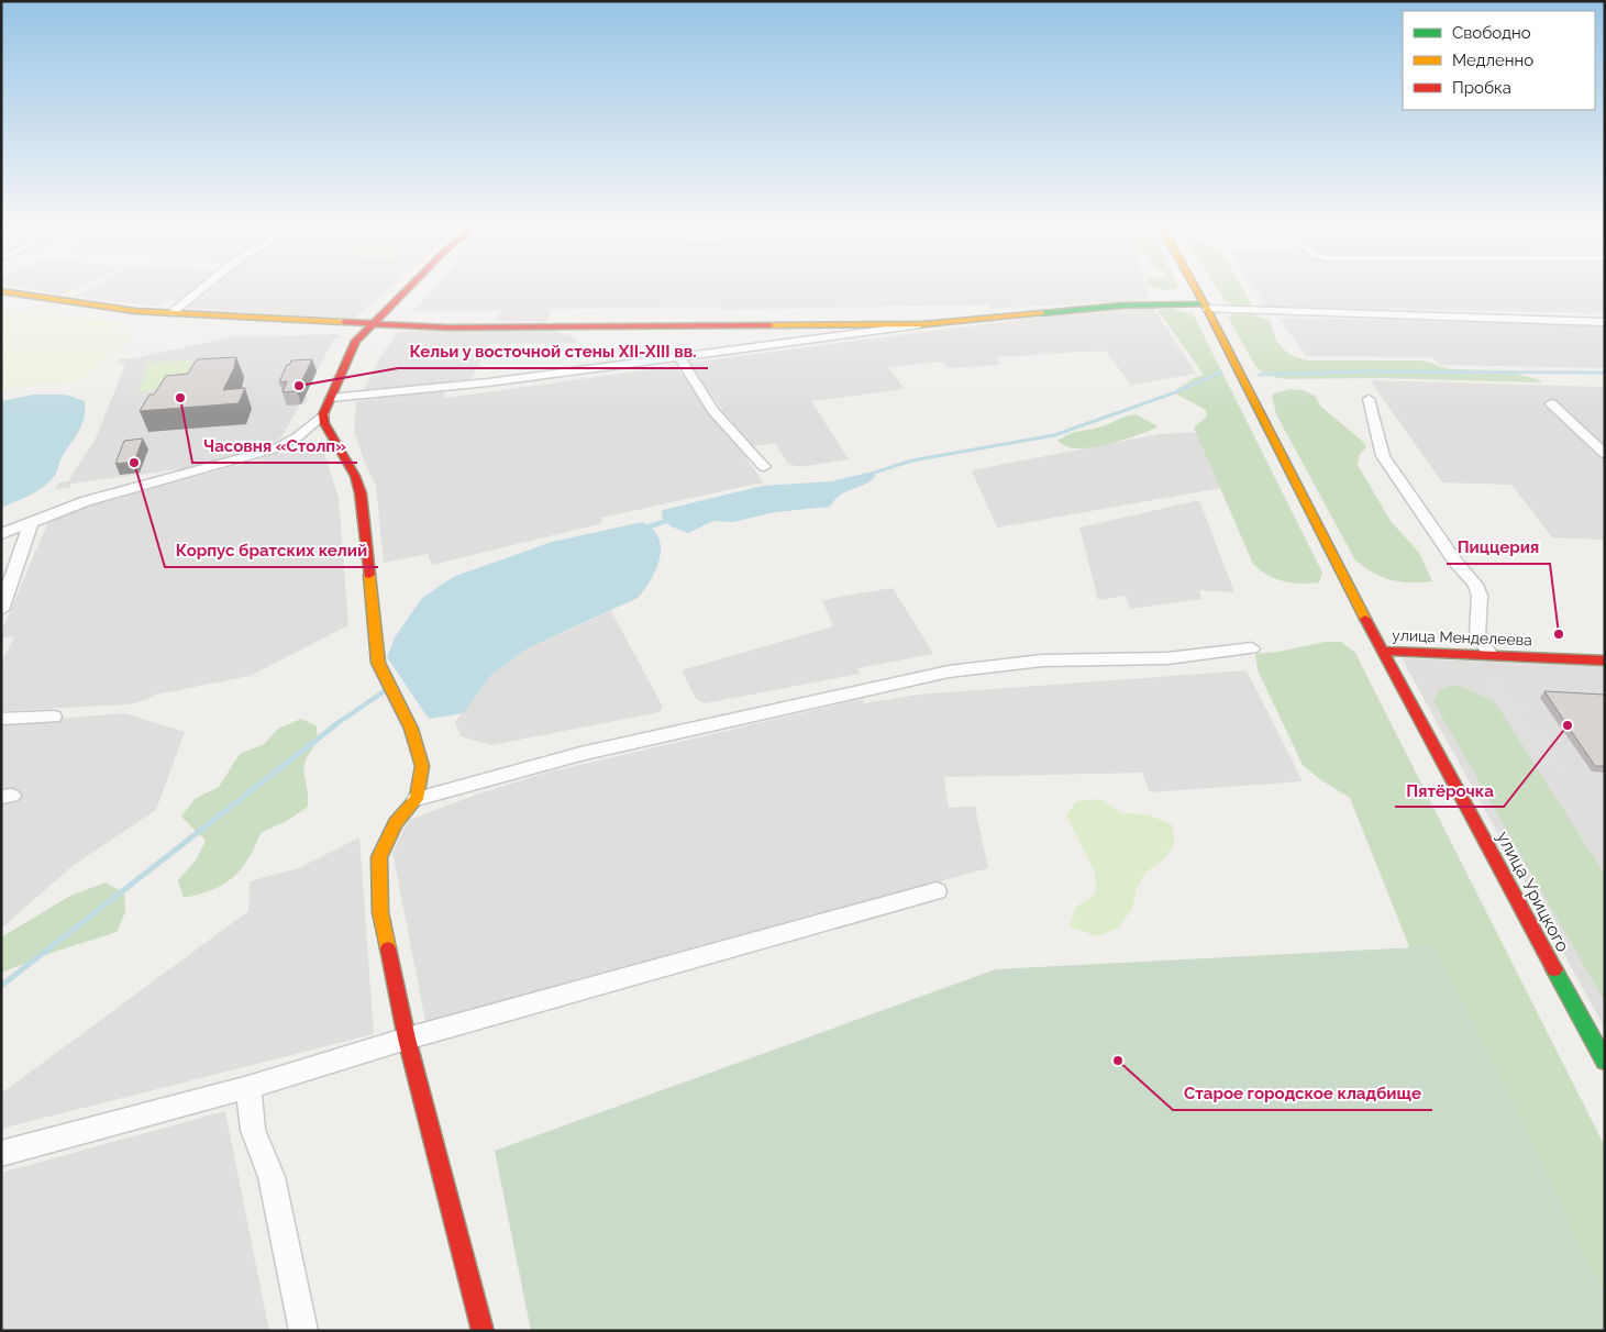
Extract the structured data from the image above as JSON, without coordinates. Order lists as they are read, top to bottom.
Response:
{
  "streets": {
    "street": ["улица Менделеева", "улица Урицкого"]
  },
  "crossings": [
    ["улица Менделеева", "улица Урицкого"]
  ],
  "places": [
    "Кельи у восточной стены XII-XIII вв.",
    "Часовня «Столп»",
    "Корпус братских келий",
    "Пиццерия",
    "Пятёрочка",
    "Старое городское кладбище"
  ],
  "legend": ["Свободно", "Медленно", "Пробка"]
}
